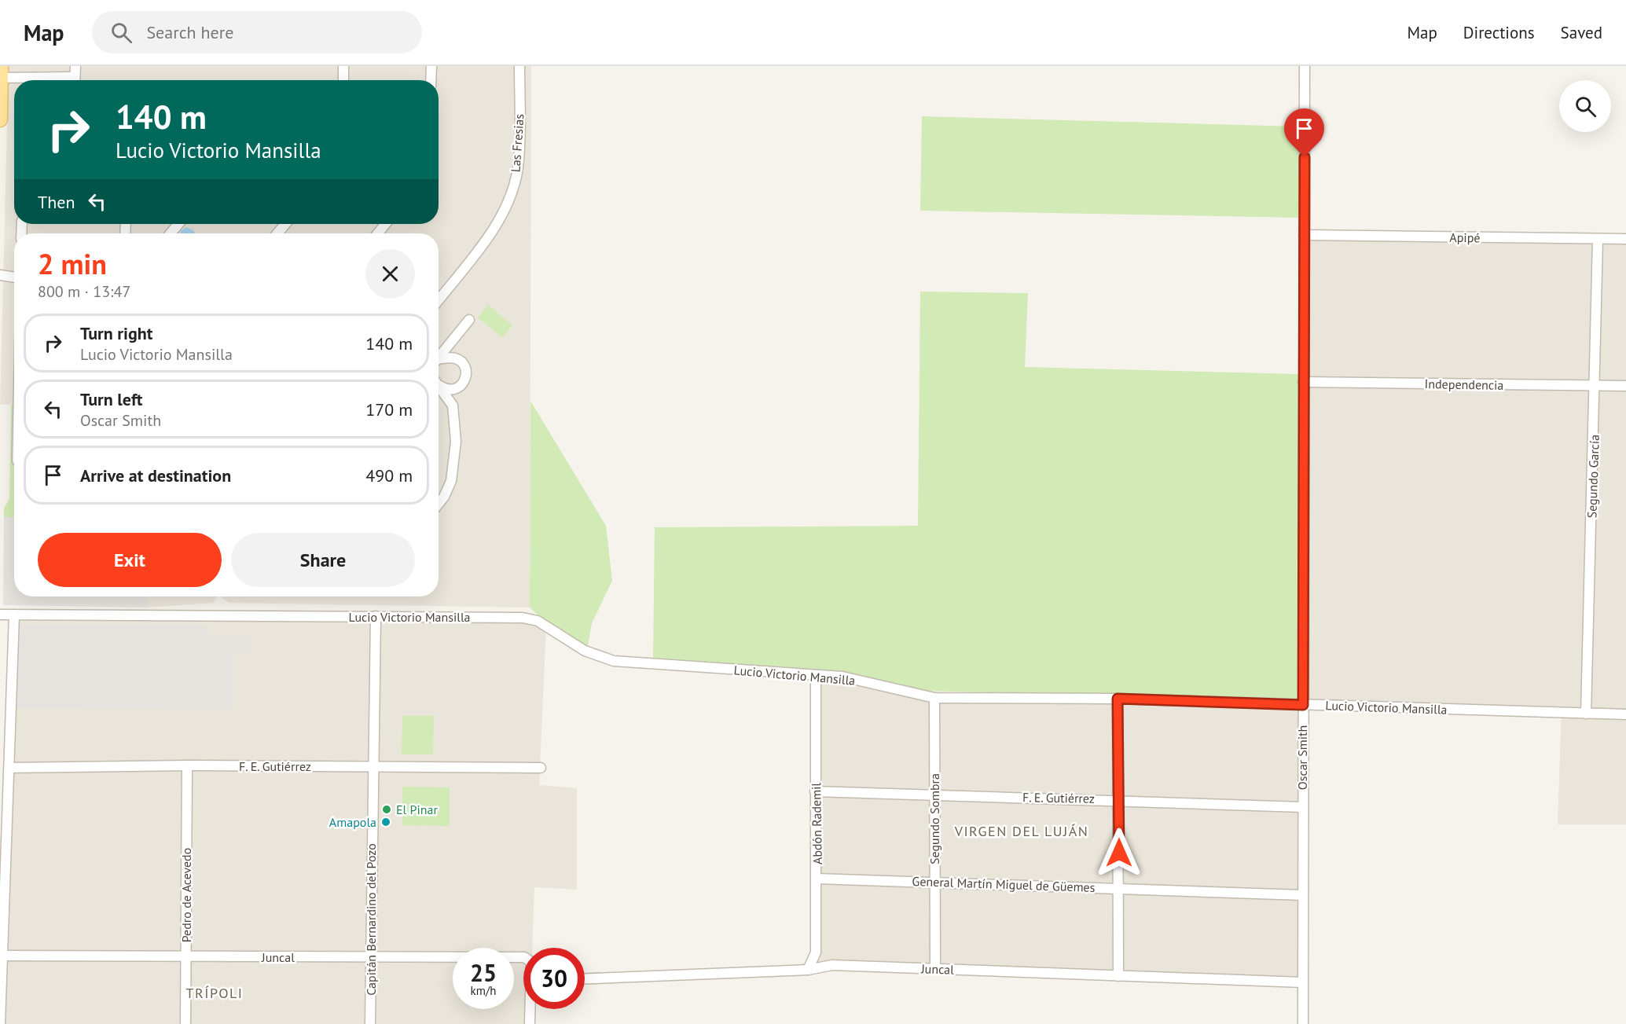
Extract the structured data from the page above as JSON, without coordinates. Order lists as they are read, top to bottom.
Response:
{
  "streets": {
    "street": [
      "Las Fresias",
      "Apipé",
      "Independencia",
      "Segundo García",
      "Lucio Victorio Mansilla",
      "Oscar Smith",
      "F. E. Gutiérrez",
      "Segundo Sombra",
      "Abdón Rademil",
      "General Martín Miguel de Güemes",
      "Pedro de Acevedo",
      "Capitán Bernardino del Pozo",
      "Juncal"
    ]
  },
  "crossings": [
    ["Apipé", "Segundo García"],
    ["Apipé", "Oscar Smith"],
    ["Independencia", "Segundo García"],
    ["Independencia", "Oscar Smith"],
    ["Segundo García", "Lucio Victorio Mansilla"],
    ["Lucio Victorio Mansilla", "Oscar Smith"],
    ["Lucio Victorio Mansilla", "Segundo Sombra"],
    ["Lucio Victorio Mansilla", "Abdón Rademil"],
    ["Lucio Victorio Mansilla", "Capitán Bernardino del Pozo"],
    ["Oscar Smith", "F. E. Gutiérrez"],
    ["Oscar Smith", "General Martín Miguel de Güemes"],
    ["Oscar Smith", "Juncal"],
    ["F. E. Gutiérrez", "Segundo Sombra"],
    ["F. E. Gutiérrez", "Abdón Rademil"],
    ["F. E. Gutiérrez", "Pedro de Acevedo"],
    ["F. E. Gutiérrez", "Capitán Bernardino del Pozo"],
    ["Segundo Sombra", "General Martín Miguel de Güemes"],
    ["Segundo Sombra", "Juncal"],
    ["Abdón Rademil", "General Martín Miguel de Güemes"],
    ["Abdón Rademil", "Juncal"],
    ["Pedro de Acevedo", "Juncal"],
    ["Capitán Bernardino del Pozo", "Juncal"]
  ],
  "districts": ["VIRGEN DEL LUJÁN", "TRÍPOLI"],
  "places": ["El Pinar", "Amapola"],
  "page": {
    "header": "Map",
    "search": "Search here",
    "nav": ["Map", "Directions", "Saved"],
    "turn": ["140 m", "Lucio Victorio Mansilla"],
    "then": "Then",
    "heading": ["2 min", "800 m · 13:47"],
    "list": [
      {
        "name": "Turn right",
        "note": "Lucio Victorio Mansilla",
        "value": "140 m"
      },
      {
        "name": "Turn left",
        "note": "Oscar Smith",
        "value": "170 m"
      },
      {
        "name": "Arrive at destination",
        "value": "490 m"
      }
    ],
    "buttons": ["Exit", "Share"],
    "speed": "25 km/h",
    "limit": "30"
  }
}
